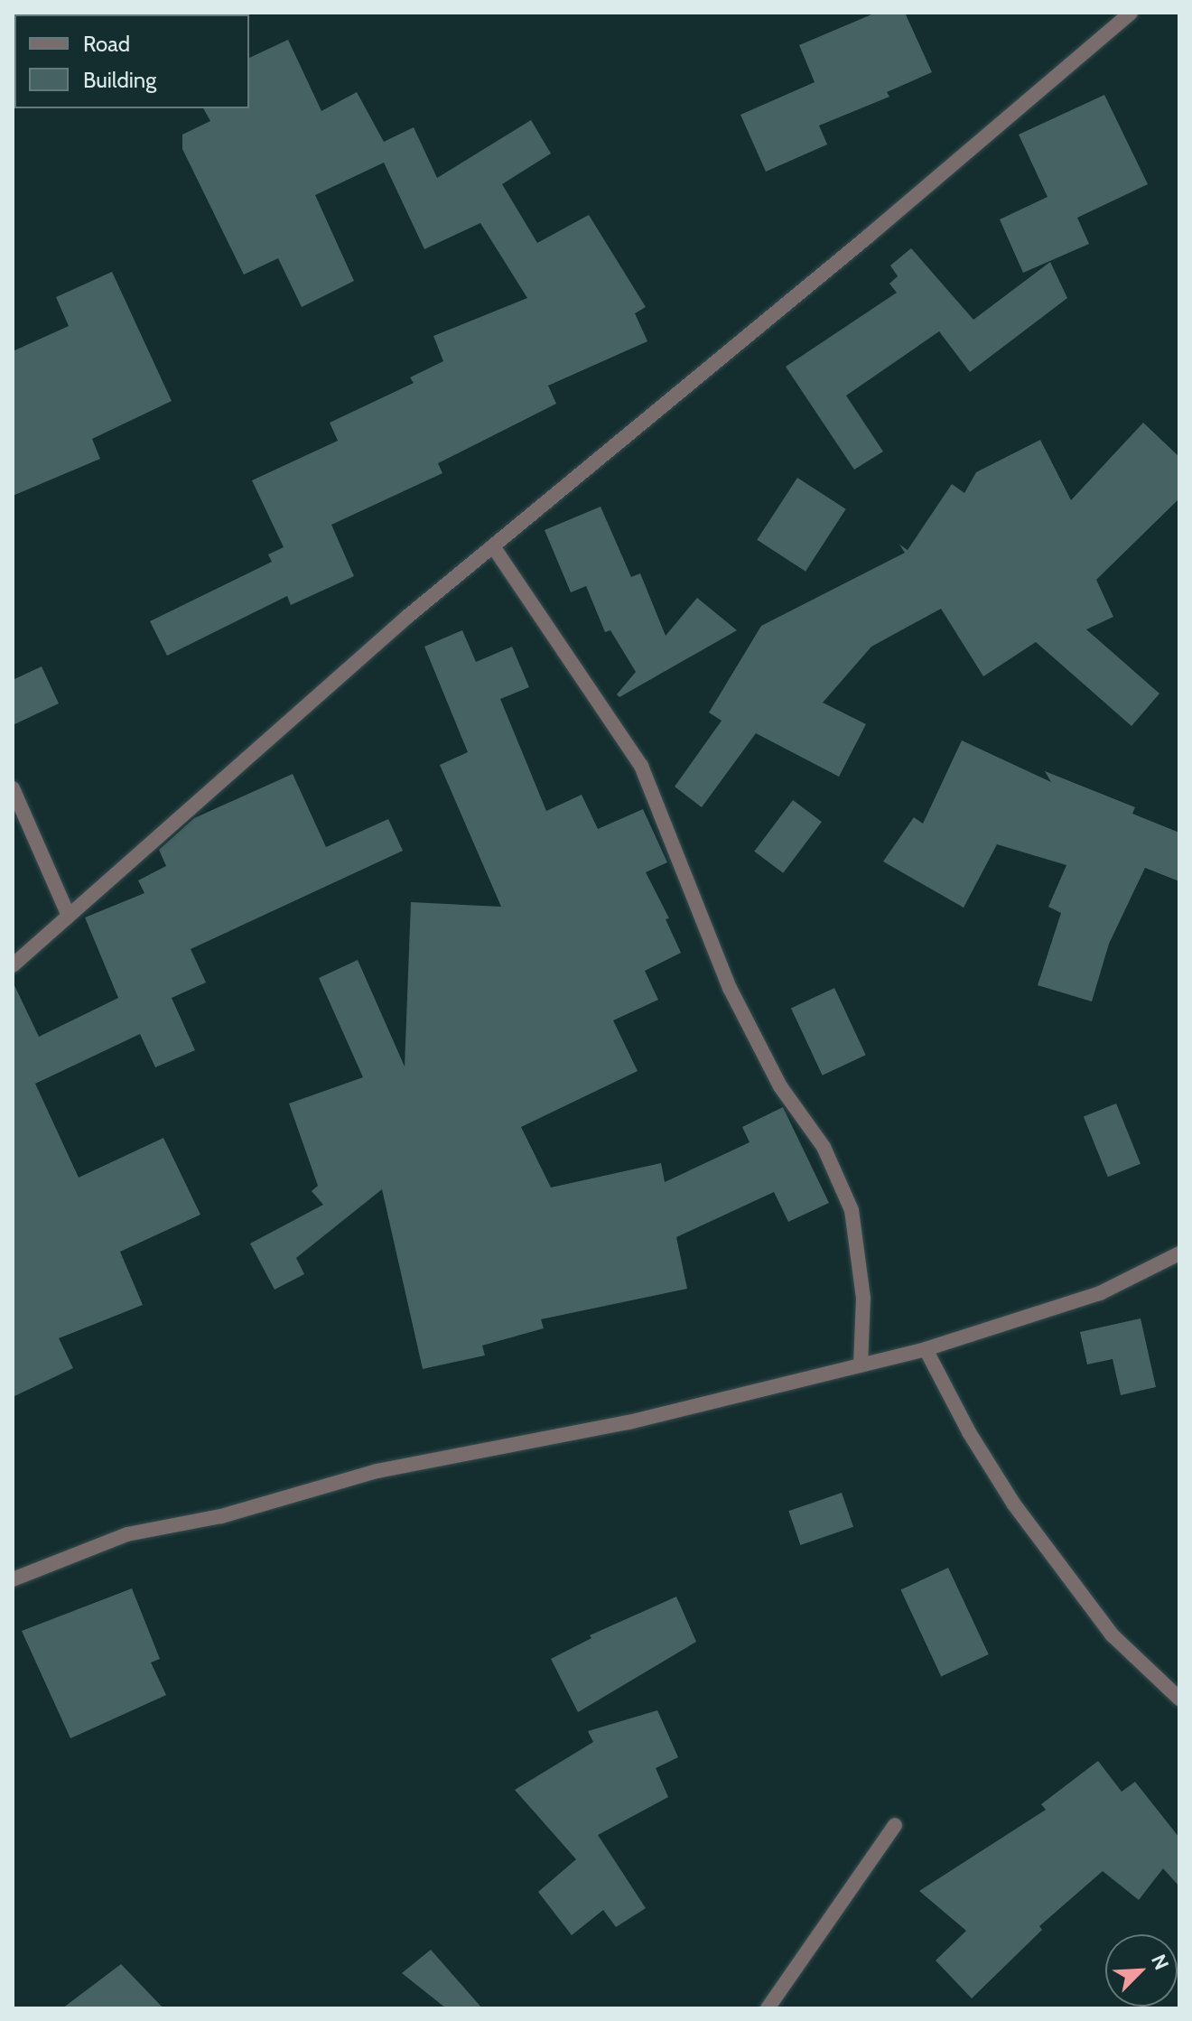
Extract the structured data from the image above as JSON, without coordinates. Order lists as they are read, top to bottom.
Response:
{
  "legend": ["Road", "Building"],
  "north": "top right"
}
